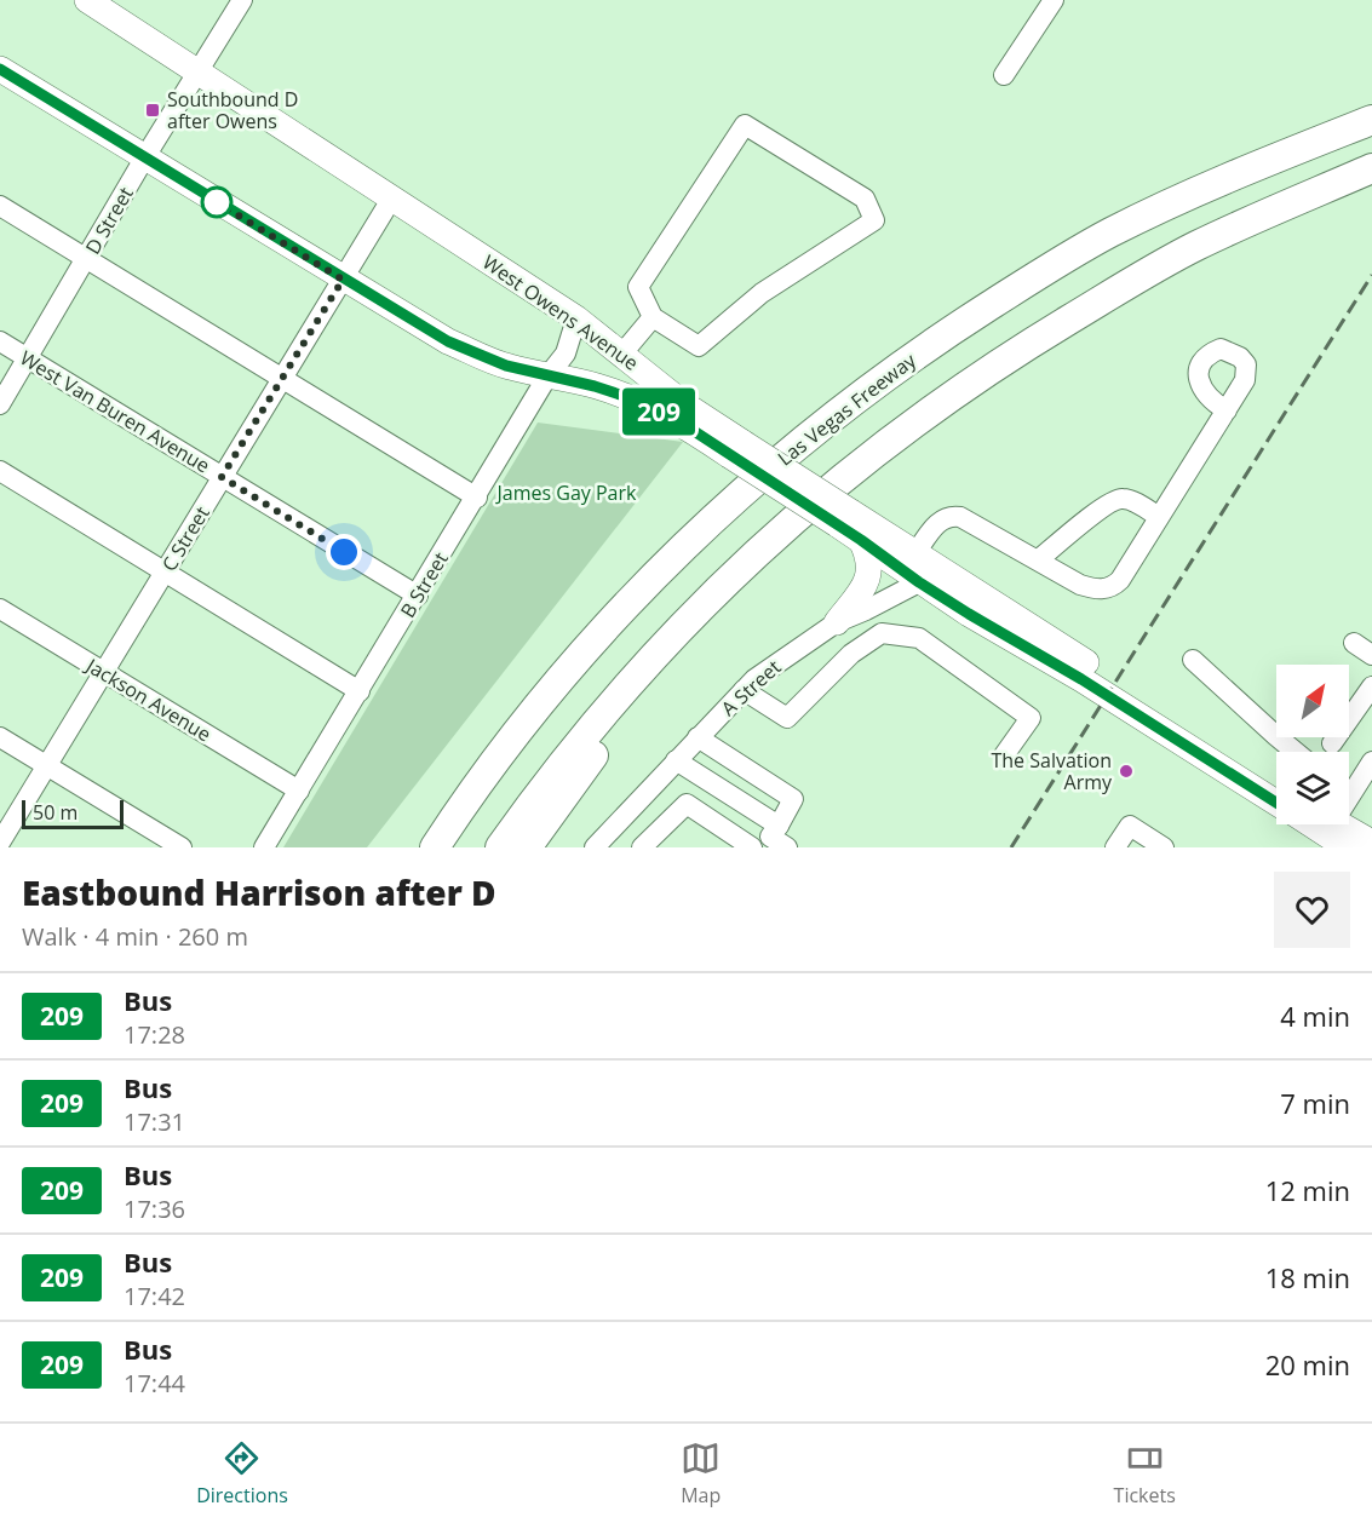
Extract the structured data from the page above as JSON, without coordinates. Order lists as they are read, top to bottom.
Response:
{
  "streets": {
    "highway": ["Las Vegas Freeway"],
    "main road": ["West Owens Avenue"],
    "street": [
      "D Street",
      "West Van Buren Avenue",
      "C Street",
      "B Street",
      "A Street",
      "Jackson Avenue"
    ]
  },
  "crossings": [
    ["D Street", "West Owens Avenue"],
    ["D Street", "West Van Buren Avenue"],
    ["West Owens Avenue", "C Street"],
    ["West Owens Avenue", "B Street"],
    ["West Owens Avenue", "A Street"],
    ["West Van Buren Avenue", "C Street"],
    ["West Van Buren Avenue", "B Street"],
    ["C Street", "Jackson Avenue"],
    ["B Street", "Jackson Avenue"]
  ],
  "parks": ["James Gay Park"],
  "places": {
    "transit": ["Southbound D after Owens"],
    "other": ["The Salvation Army"]
  },
  "lines": ["bus line 209"],
  "scale_bar": "50 m",
  "north": "top right",
  "page": {
    "on_map": "209",
    "scale": "50 m",
    "heading": ["Eastbound Harrison after D", "Walk · 4 min · 260 m"],
    "list": [
      {
        "mark": "209",
        "name": "Bus",
        "note": "17:28",
        "value": "4 min"
      },
      {
        "mark": "209",
        "name": "Bus",
        "note": "17:31",
        "value": "7 min"
      },
      {
        "mark": "209",
        "name": "Bus",
        "note": "17:36",
        "value": "12 min"
      },
      {
        "mark": "209",
        "name": "Bus",
        "note": "17:42",
        "value": "18 min"
      },
      {
        "mark": "209",
        "name": "Bus",
        "note": "17:44",
        "value": "20 min"
      }
    ],
    "tabs": ["Directions", "Map", "Tickets"]
  }
}
